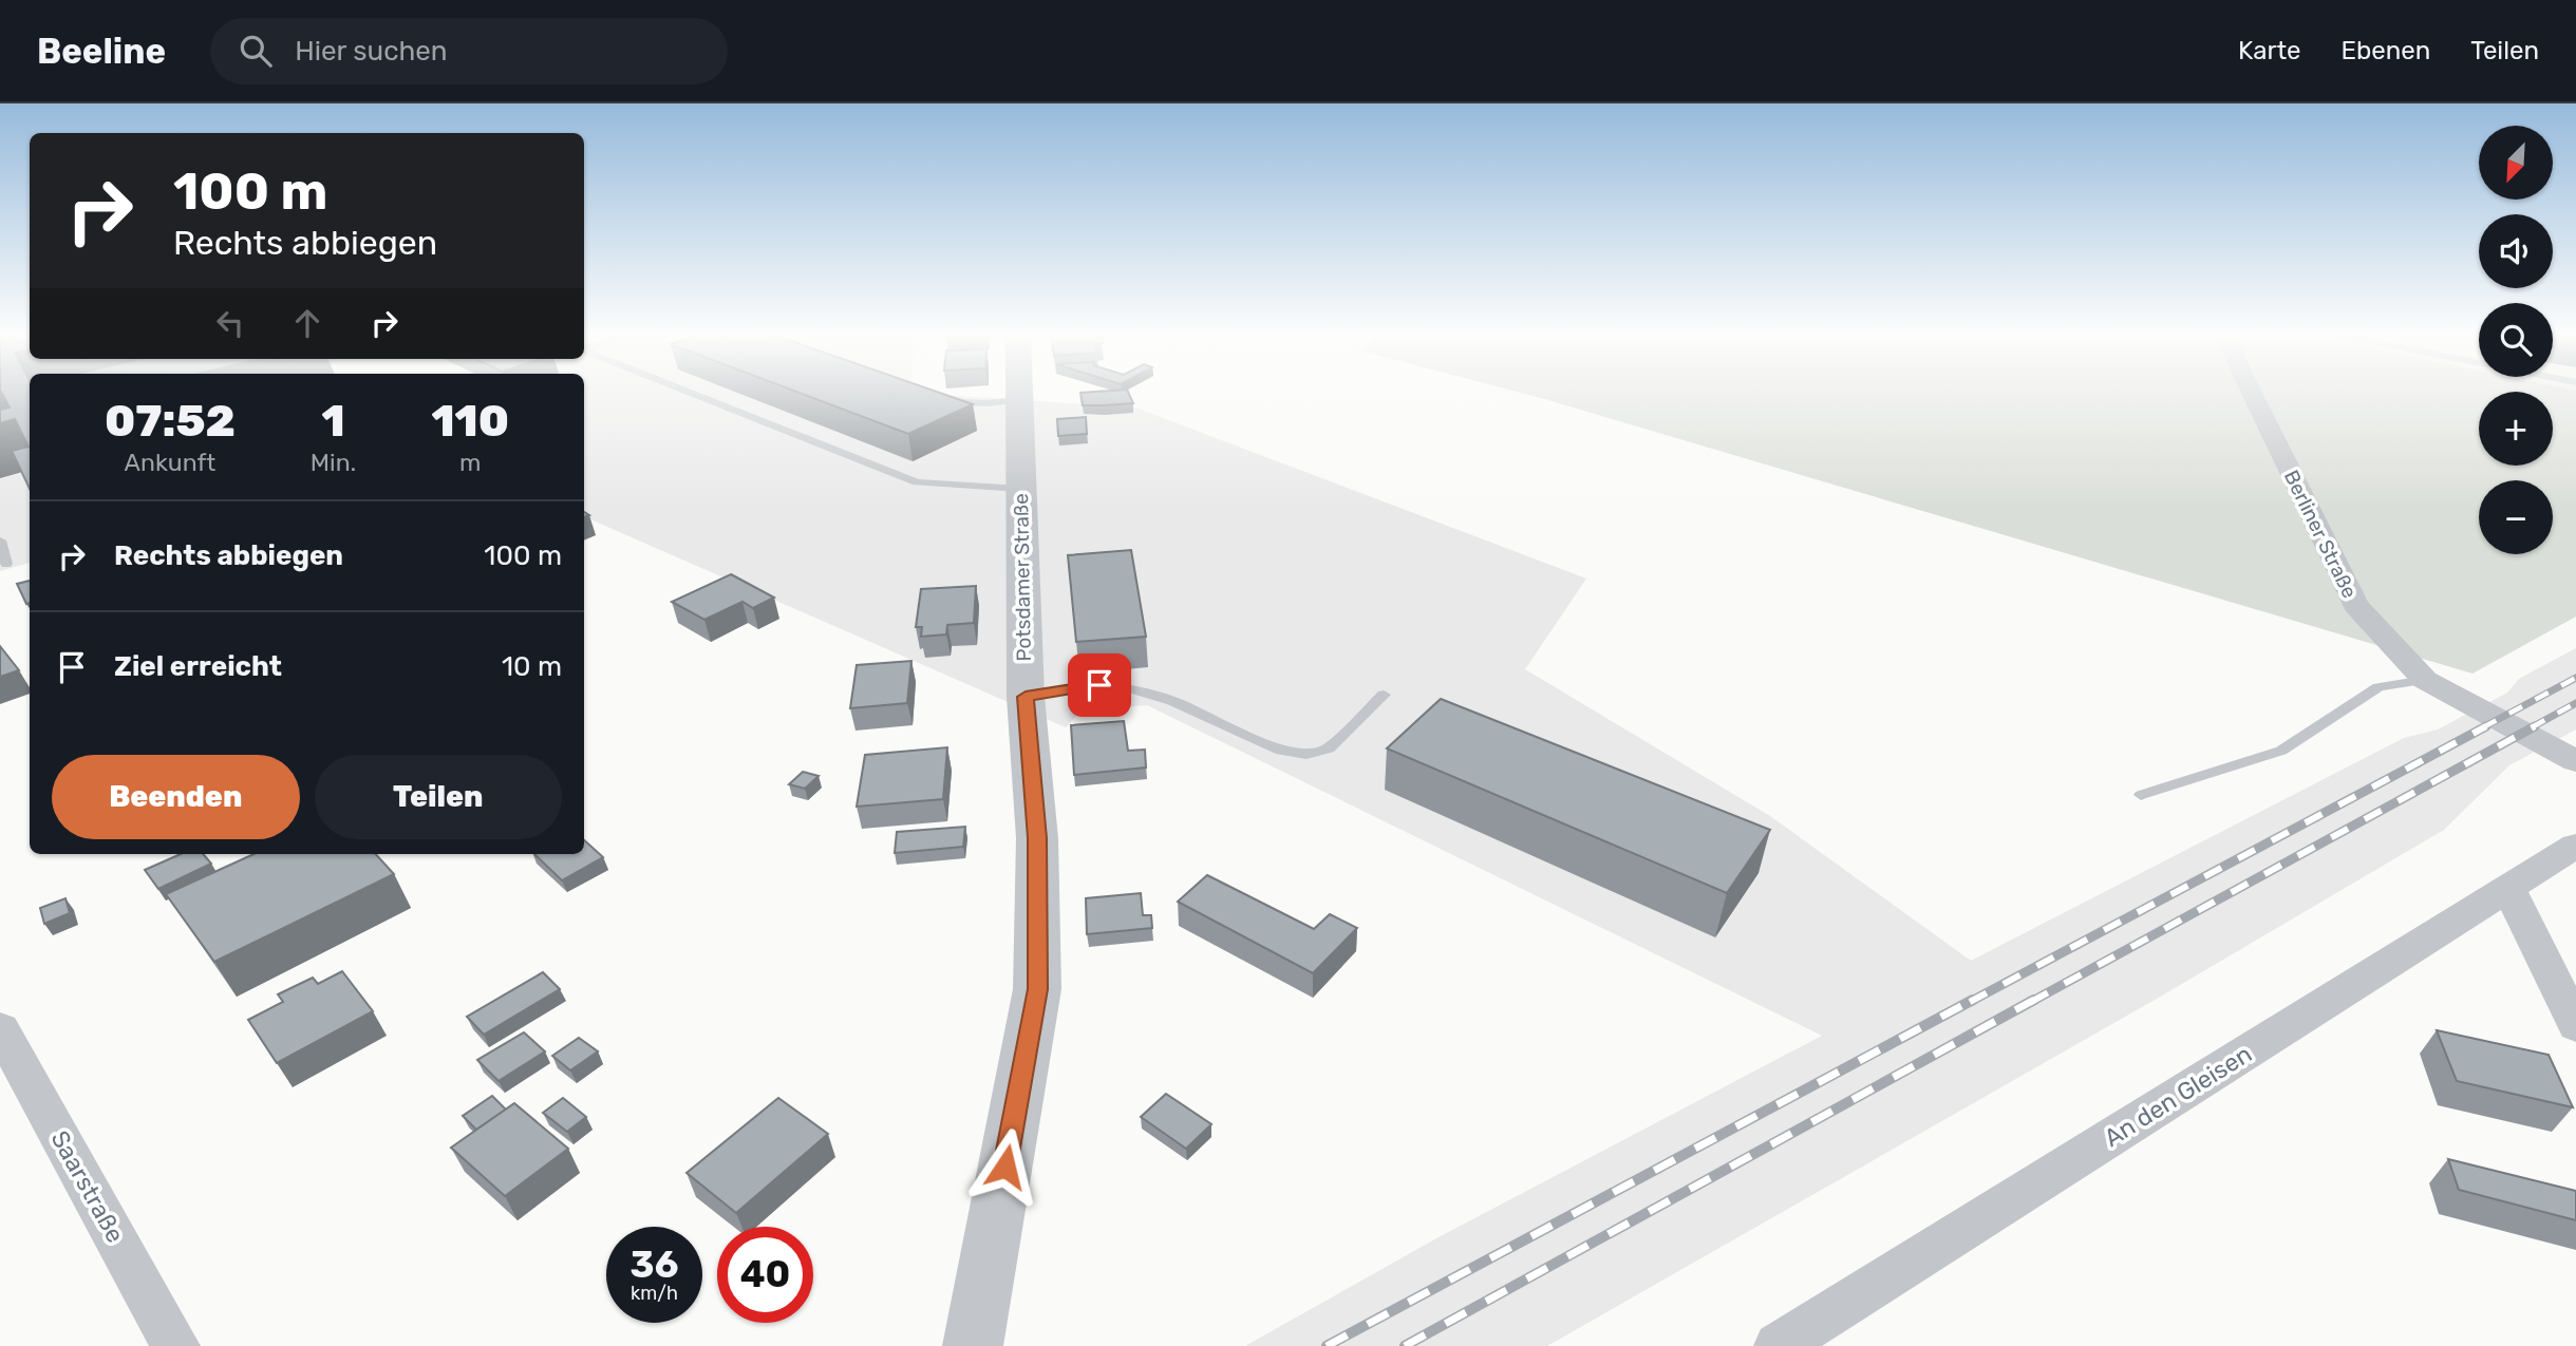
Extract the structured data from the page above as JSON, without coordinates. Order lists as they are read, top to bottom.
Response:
{
  "streets": {
    "street": [
      "Berliner Straße",
      "Potsdamer Straße",
      "An den Gleisen",
      "Saarstraße"
    ]
  },
  "north": "bottom left",
  "page": {
    "header": "Beeline",
    "search": "Hier suchen",
    "nav": ["Karte", "Ebenen", "Teilen"],
    "map_buttons": ["+", "−"],
    "turn": ["100 m", "Rechts abbiegen"],
    "eta": [
      "07:52",
      "Ankunft",
      "1",
      "Min.",
      "110",
      "m"
    ],
    "list": [
      {
        "name": "Rechts abbiegen",
        "value": "100 m"
      },
      {
        "name": "Ziel erreicht",
        "value": "10 m"
      }
    ],
    "buttons": ["Beenden", "Teilen"],
    "speed": "36 km/h",
    "limit": "40"
  }
}
